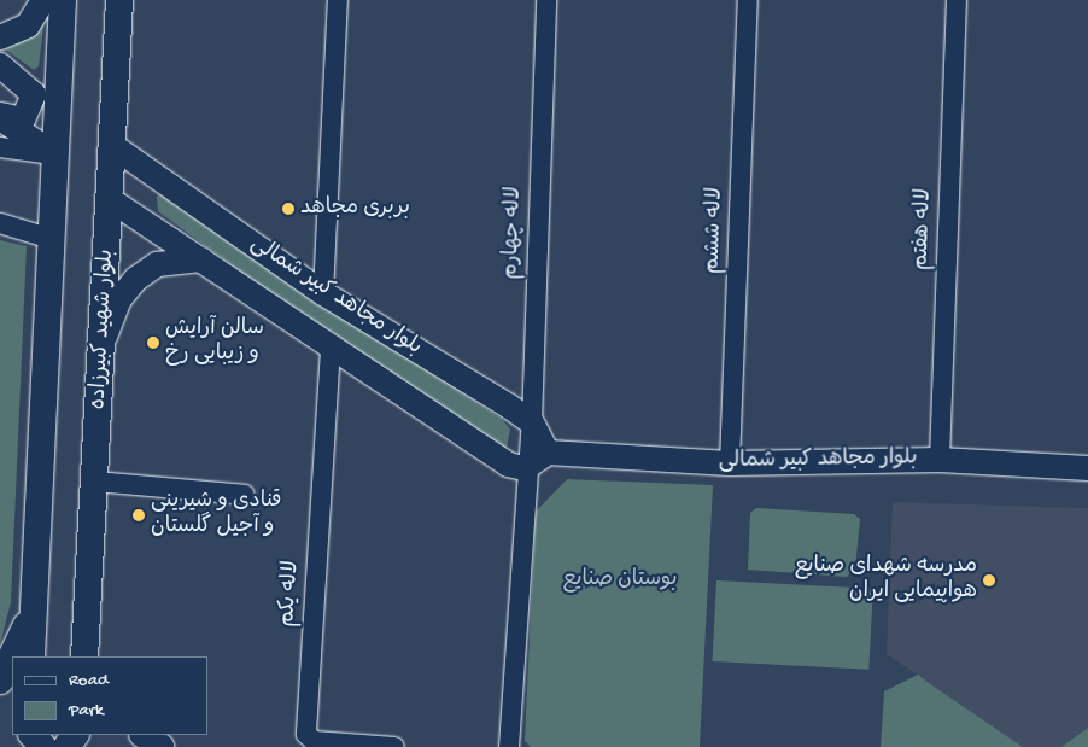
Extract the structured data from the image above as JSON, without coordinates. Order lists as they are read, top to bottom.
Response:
{
  "streets": {
    "main road": ["بلوار شهید کبیرزاده"],
    "street": [
      "لاله هفتم",
      "لاله ششم",
      "لاله چهارم",
      "بلوار مجاهد کبیر شمالی",
      "لاله یکم"
    ]
  },
  "crossings": [
    ["لاله هفتم", "بلوار مجاهد کبیر شمالی"],
    ["لاله ششم", "بلوار مجاهد کبیر شمالی"],
    ["لاله چهارم", "بلوار مجاهد کبیر شمالی"],
    ["بلوار مجاهد کبیر شمالی", "بلوار شهید کبیرزاده"],
    ["بلوار مجاهد کبیر شمالی", "لاله یکم"]
  ],
  "parks": ["بوستان صنایع"],
  "places": [
    "بربری مجاهد",
    "سالن آرایش و زیبایی رخ",
    "قنادی و شیرینی و آجیل گلستان",
    "مدرسه شهدای صنایع هواپیمایی ایران"
  ],
  "legend": ["Road", "Park"]
}
